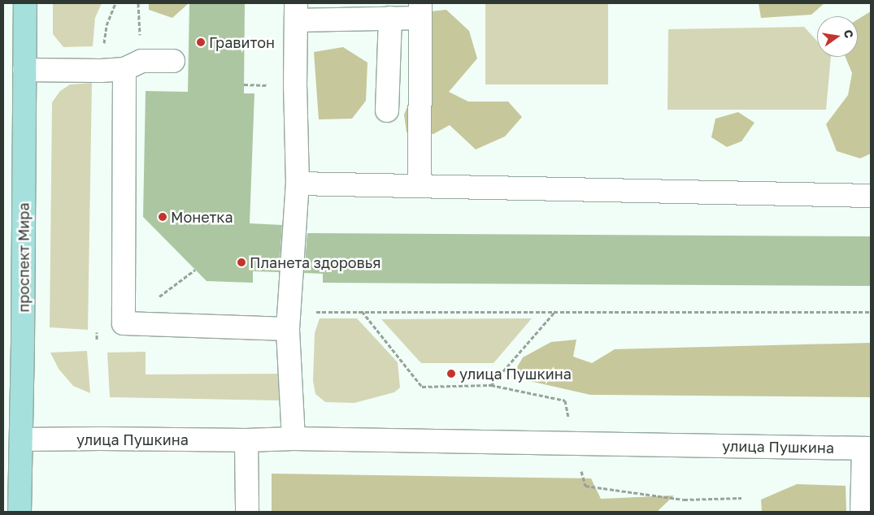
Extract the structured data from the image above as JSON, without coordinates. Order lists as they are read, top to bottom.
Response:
{
  "streets": {
    "main road": ["проспект Мира"],
    "street": ["улица Пушкина"]
  },
  "crossings": [
    ["проспект Мира", "улица Пушкина"]
  ],
  "places": [
    "Гравитон",
    "Монетка",
    "Планета здоровья",
    "улица Пушкина"
  ],
  "north": "right"
}
